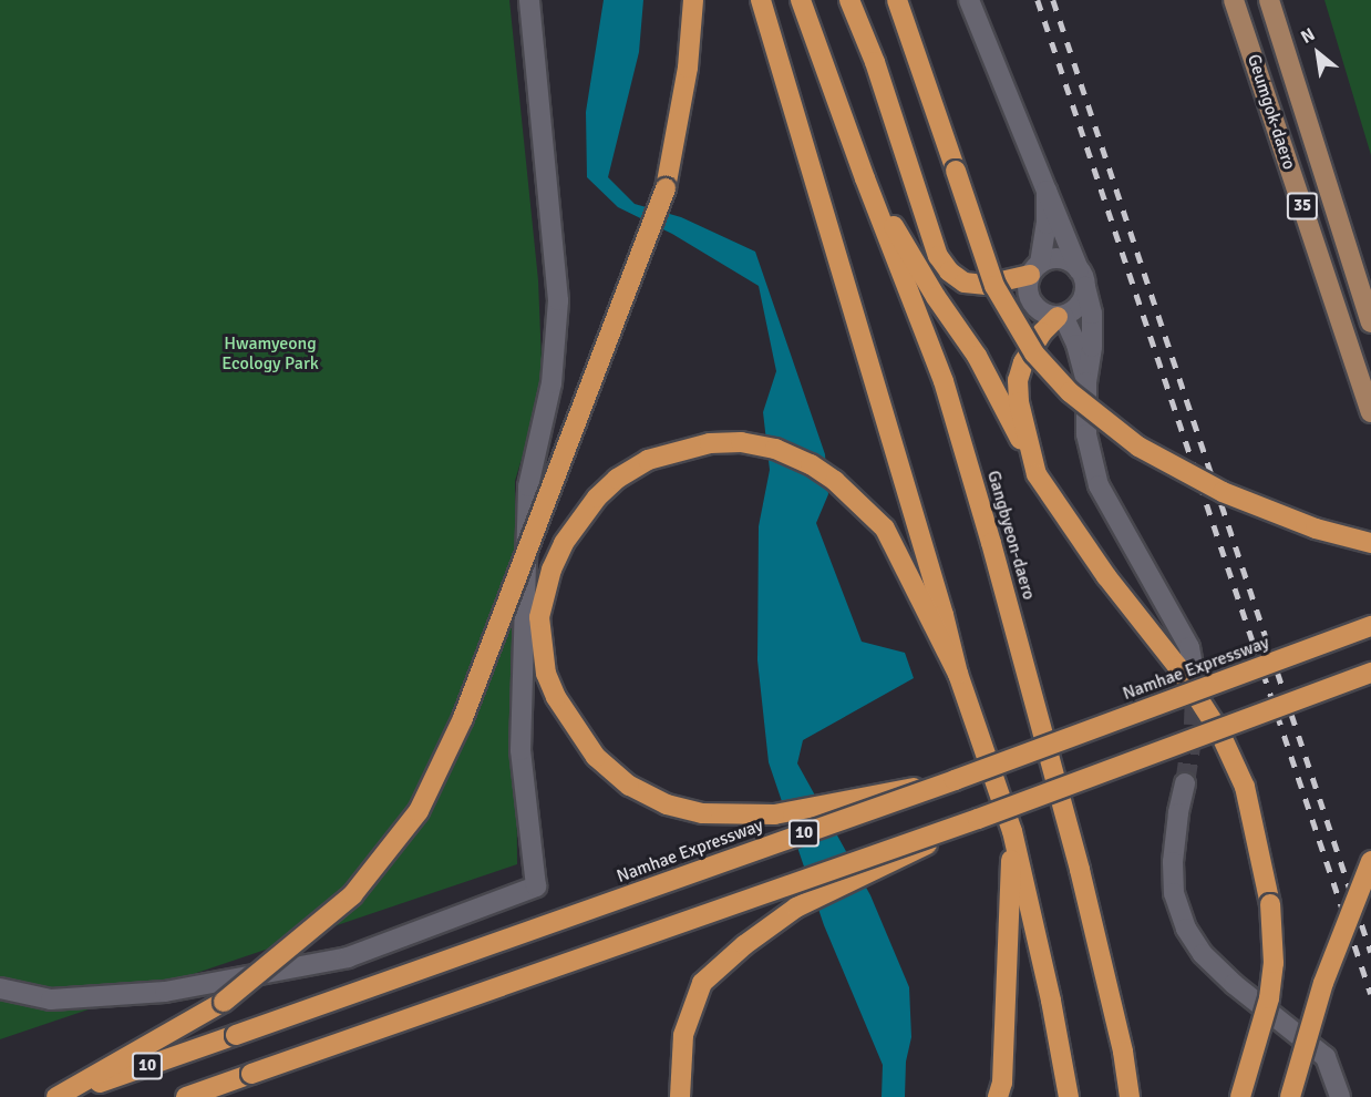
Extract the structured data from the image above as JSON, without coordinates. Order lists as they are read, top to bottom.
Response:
{
  "streets": {
    "highway": ["Gangbyeon-daero", "Namhae Expressway", "10"],
    "main road": ["Geumgok-daero", "35"]
  },
  "parks": ["Hwamyeong Ecology Park"],
  "north": "top left"
}
